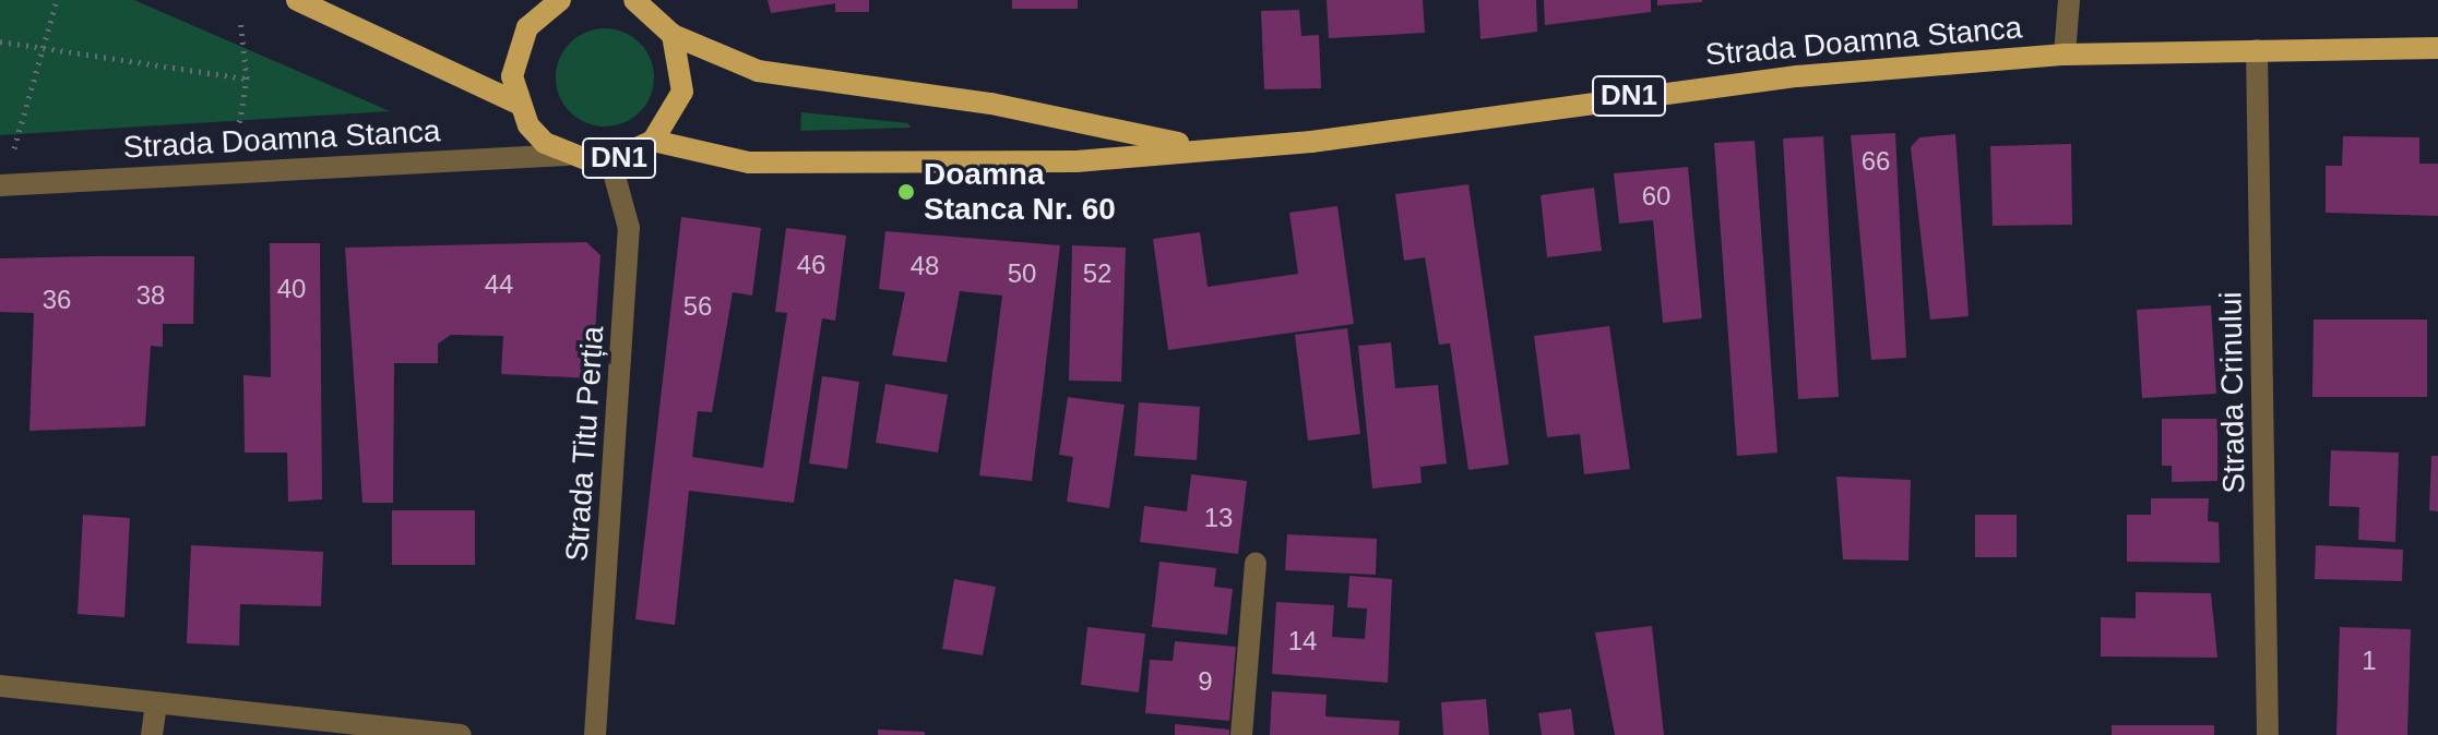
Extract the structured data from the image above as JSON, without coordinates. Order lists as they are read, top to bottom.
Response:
{
  "streets": {
    "main road": ["Strada Doamna Stanca", "DN1"],
    "street": ["Strada Crinului", "Strada Titu Perția"]
  },
  "crossings": [
    ["Strada Doamna Stanca", "DN1"],
    ["Strada Doamna Stanca", "Strada Crinului"],
    ["DN1", "Strada Titu Perția"]
  ],
  "places": ["Doamna Stanca Nr. 60"],
  "house_numbers": [
    "66",
    "60",
    "46",
    "48",
    "50",
    "52",
    "44",
    "40",
    "38",
    "36",
    "56",
    "13",
    "14",
    "1",
    "9"
  ]
}
